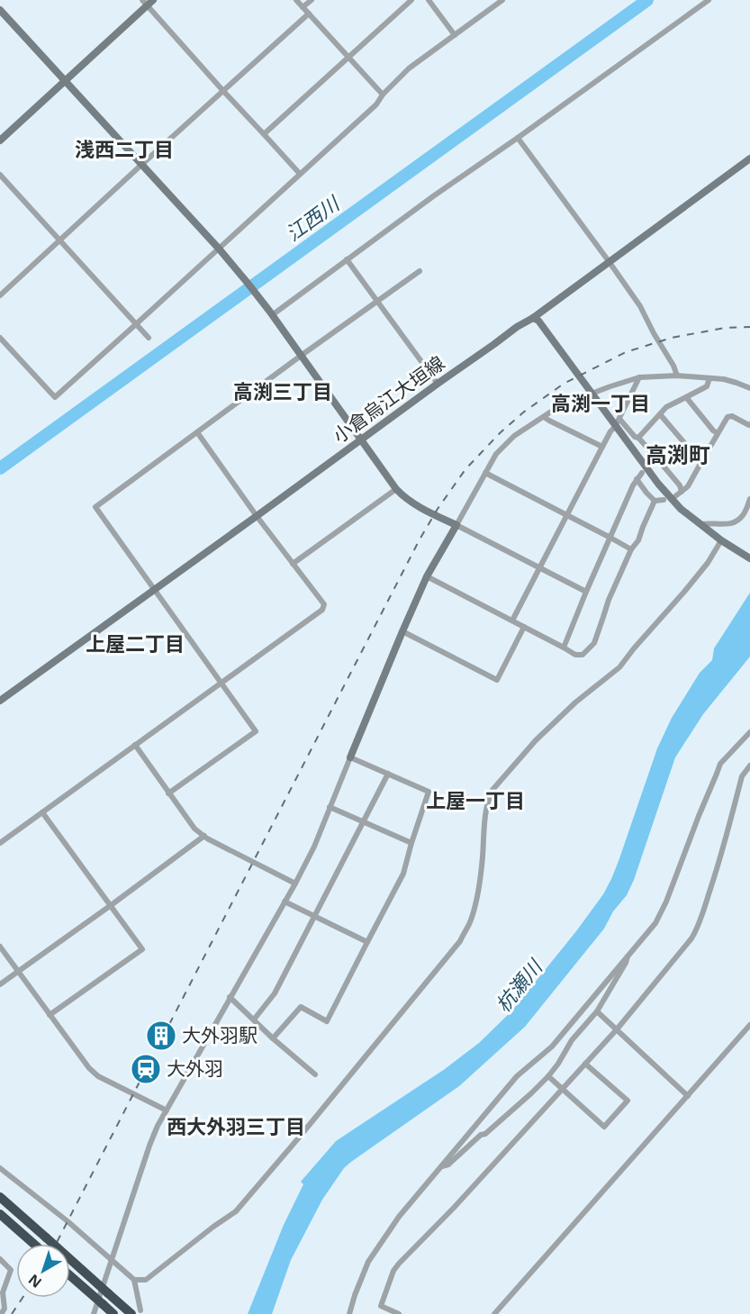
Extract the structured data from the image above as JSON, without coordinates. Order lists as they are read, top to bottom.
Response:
{
  "streets": {
    "street": ["小倉烏江大垣線"]
  },
  "districts": [
    "浅西二丁目",
    "高渕三丁目",
    "高渕一丁目",
    "高渕町",
    "上屋二丁目",
    "上屋一丁目",
    "西大外羽三丁目"
  ],
  "water": ["江西川", "杭瀬川"],
  "places": {
    "building": ["大外羽駅"],
    "station": ["大外羽"]
  },
  "north": "bottom left"
}
